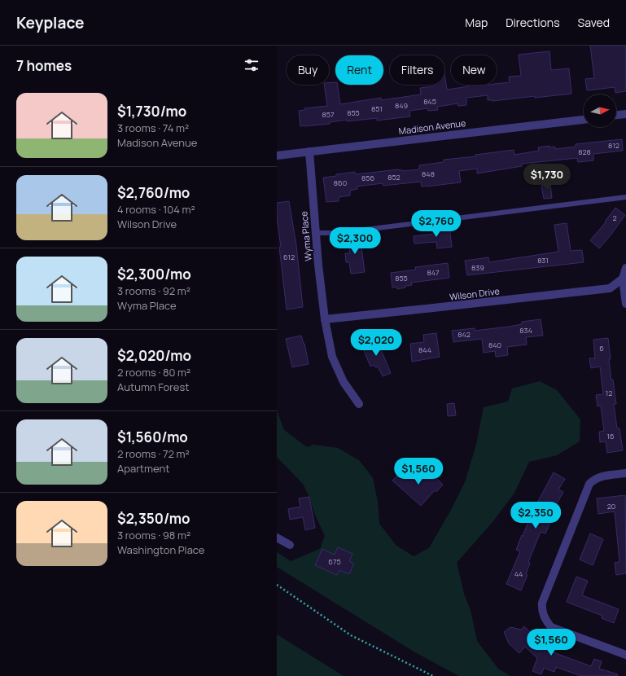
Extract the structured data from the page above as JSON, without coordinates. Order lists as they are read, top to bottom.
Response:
{
  "streets": {
    "street": ["Madison Avenue", "Wyma Place", "Wilson Drive"]
  },
  "crossings": [
    ["Madison Avenue", "Wyma Place"],
    ["Wyma Place", "Wilson Drive"]
  ],
  "house_numbers": [
    "845",
    "849",
    "851",
    "855",
    "857",
    "812",
    "828",
    "848",
    "852",
    "856",
    "860",
    "2",
    "612",
    "831",
    "839",
    "847",
    "855",
    "834",
    "842",
    "840",
    "6",
    "844",
    "12",
    "16",
    "20",
    "675",
    "44"
  ],
  "north": "right",
  "page": {
    "header": "Keyplace",
    "nav": ["Map", "Directions", "Saved"],
    "heading": "7 homes",
    "chip": [
      "Buy",
      "Rent",
      "Filters",
      "New"
    ],
    "list": [
      {
        "name": "$1,730/mo",
        "note": "3 rooms · 74 m² · Madison Avenue"
      },
      {
        "name": "$2,760/mo",
        "note": "4 rooms · 104 m² · Wilson Drive"
      },
      {
        "name": "$2,300/mo",
        "note": "3 rooms · 92 m² · Wyma Place"
      },
      {
        "name": "$2,020/mo",
        "note": "2 rooms · 80 m² · Autumn Forest"
      },
      {
        "name": "$1,560/mo",
        "note": "2 rooms · 72 m² · Apartment"
      },
      {
        "name": "$2,350/mo",
        "note": "3 rooms · 98 m² · Washington Place"
      }
    ],
    "price": [
      "$1,730",
      "$2,760",
      "$2,300",
      "$2,020",
      "$1,560",
      "$2,350",
      "$1,560"
    ]
  }
}
